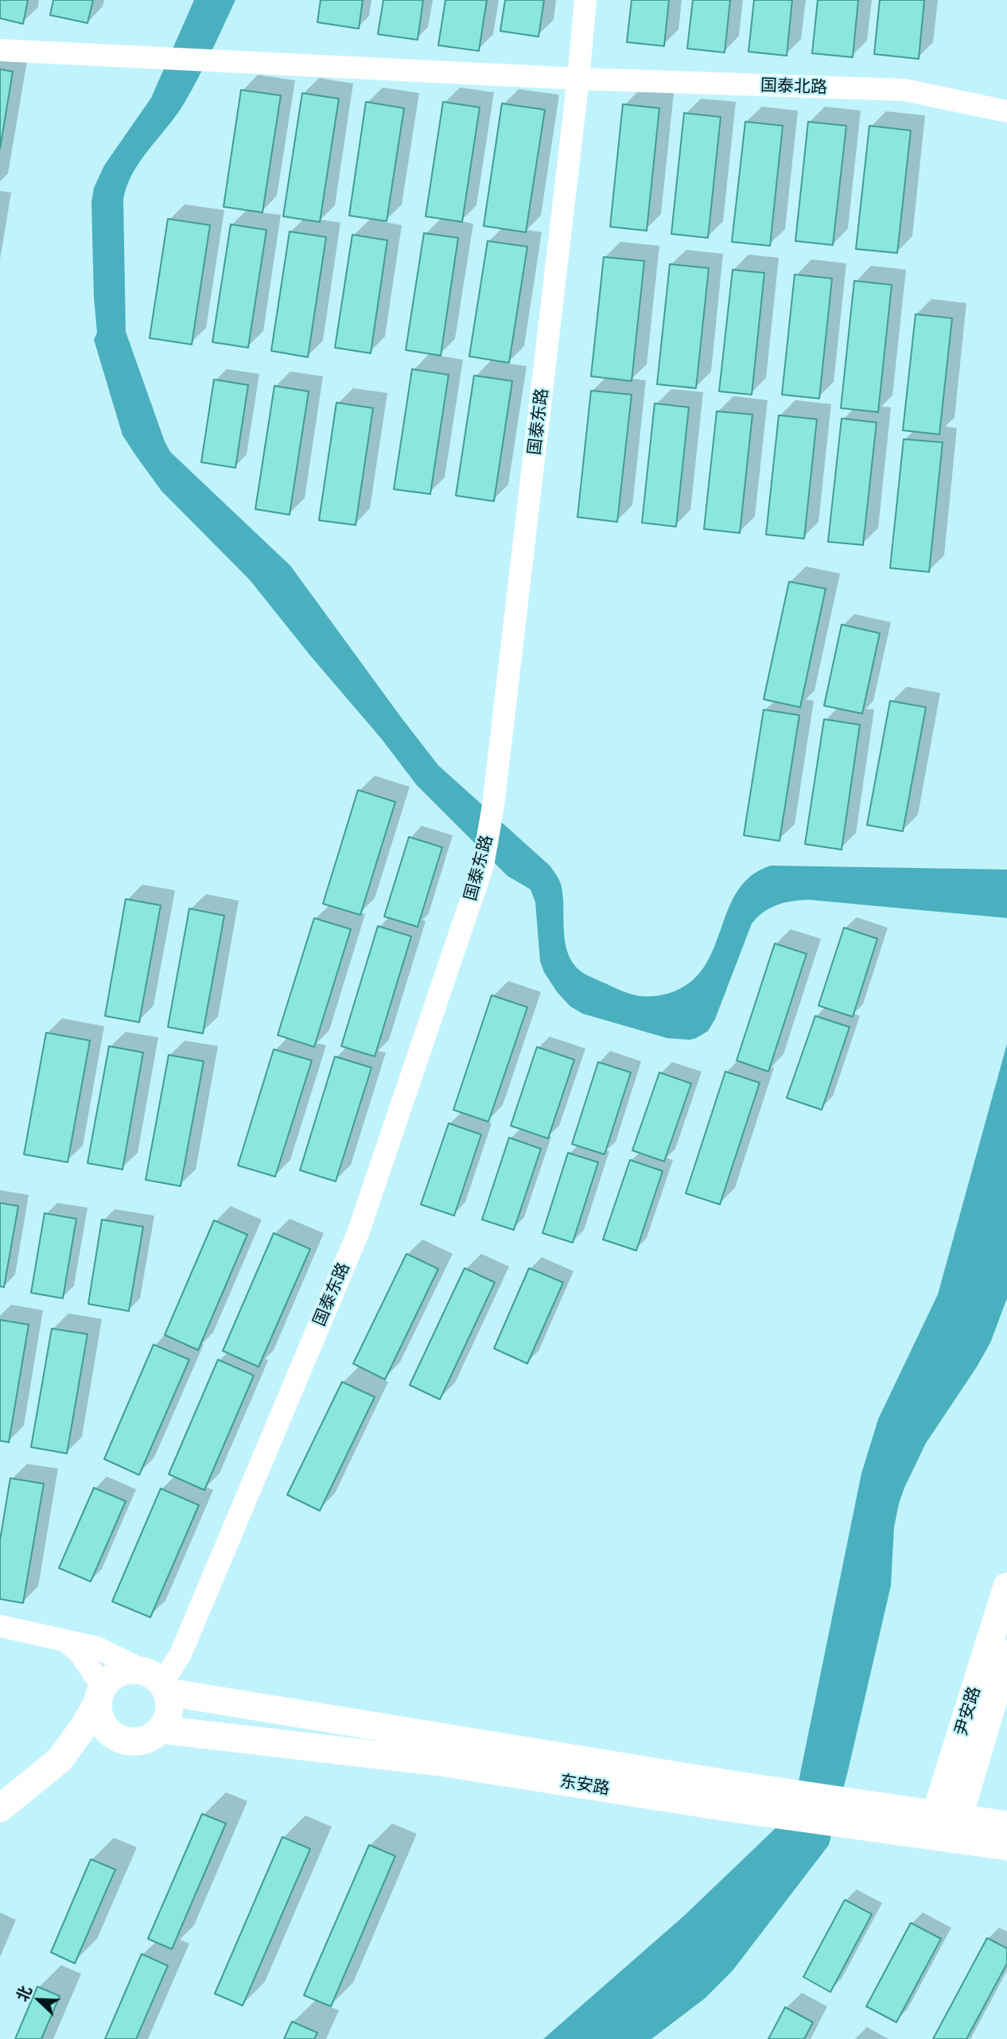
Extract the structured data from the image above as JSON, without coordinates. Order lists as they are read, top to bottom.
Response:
{
  "streets": {
    "main road": ["尹安路", "东安路"],
    "street": ["国泰北路", "国泰东路"]
  },
  "crossings": [
    ["国泰北路", "国泰东路"],
    ["国泰东路", "东安路"],
    ["尹安路", "东安路"]
  ],
  "north": "top left"
}
